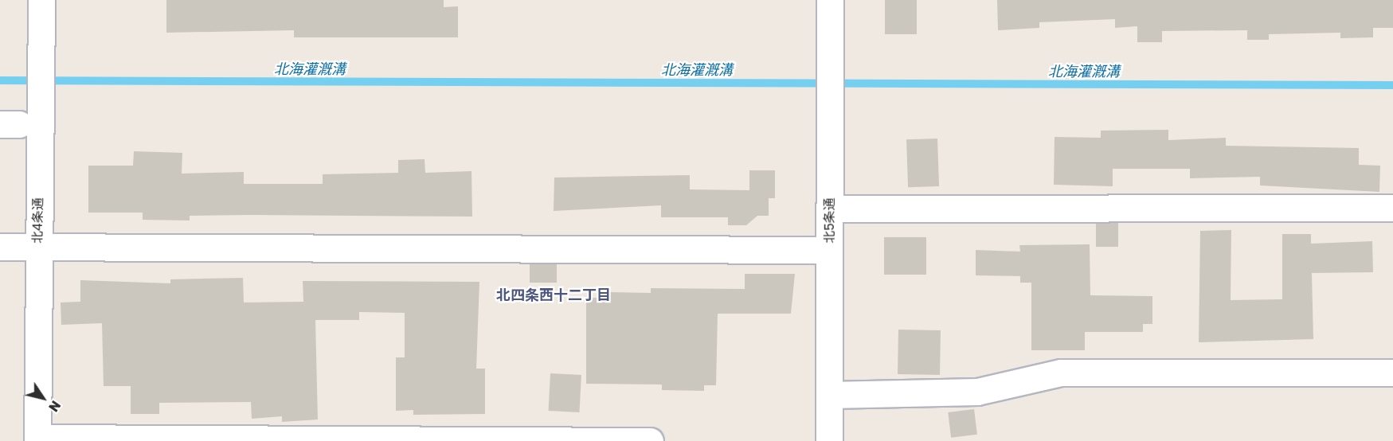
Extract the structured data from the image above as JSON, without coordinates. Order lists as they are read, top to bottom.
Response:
{
  "streets": {
    "street": ["北4条通", "北5条通"]
  },
  "districts": ["北四条西十二丁目"],
  "water": ["北海灌漑溝"],
  "north": "bottom right"
}
